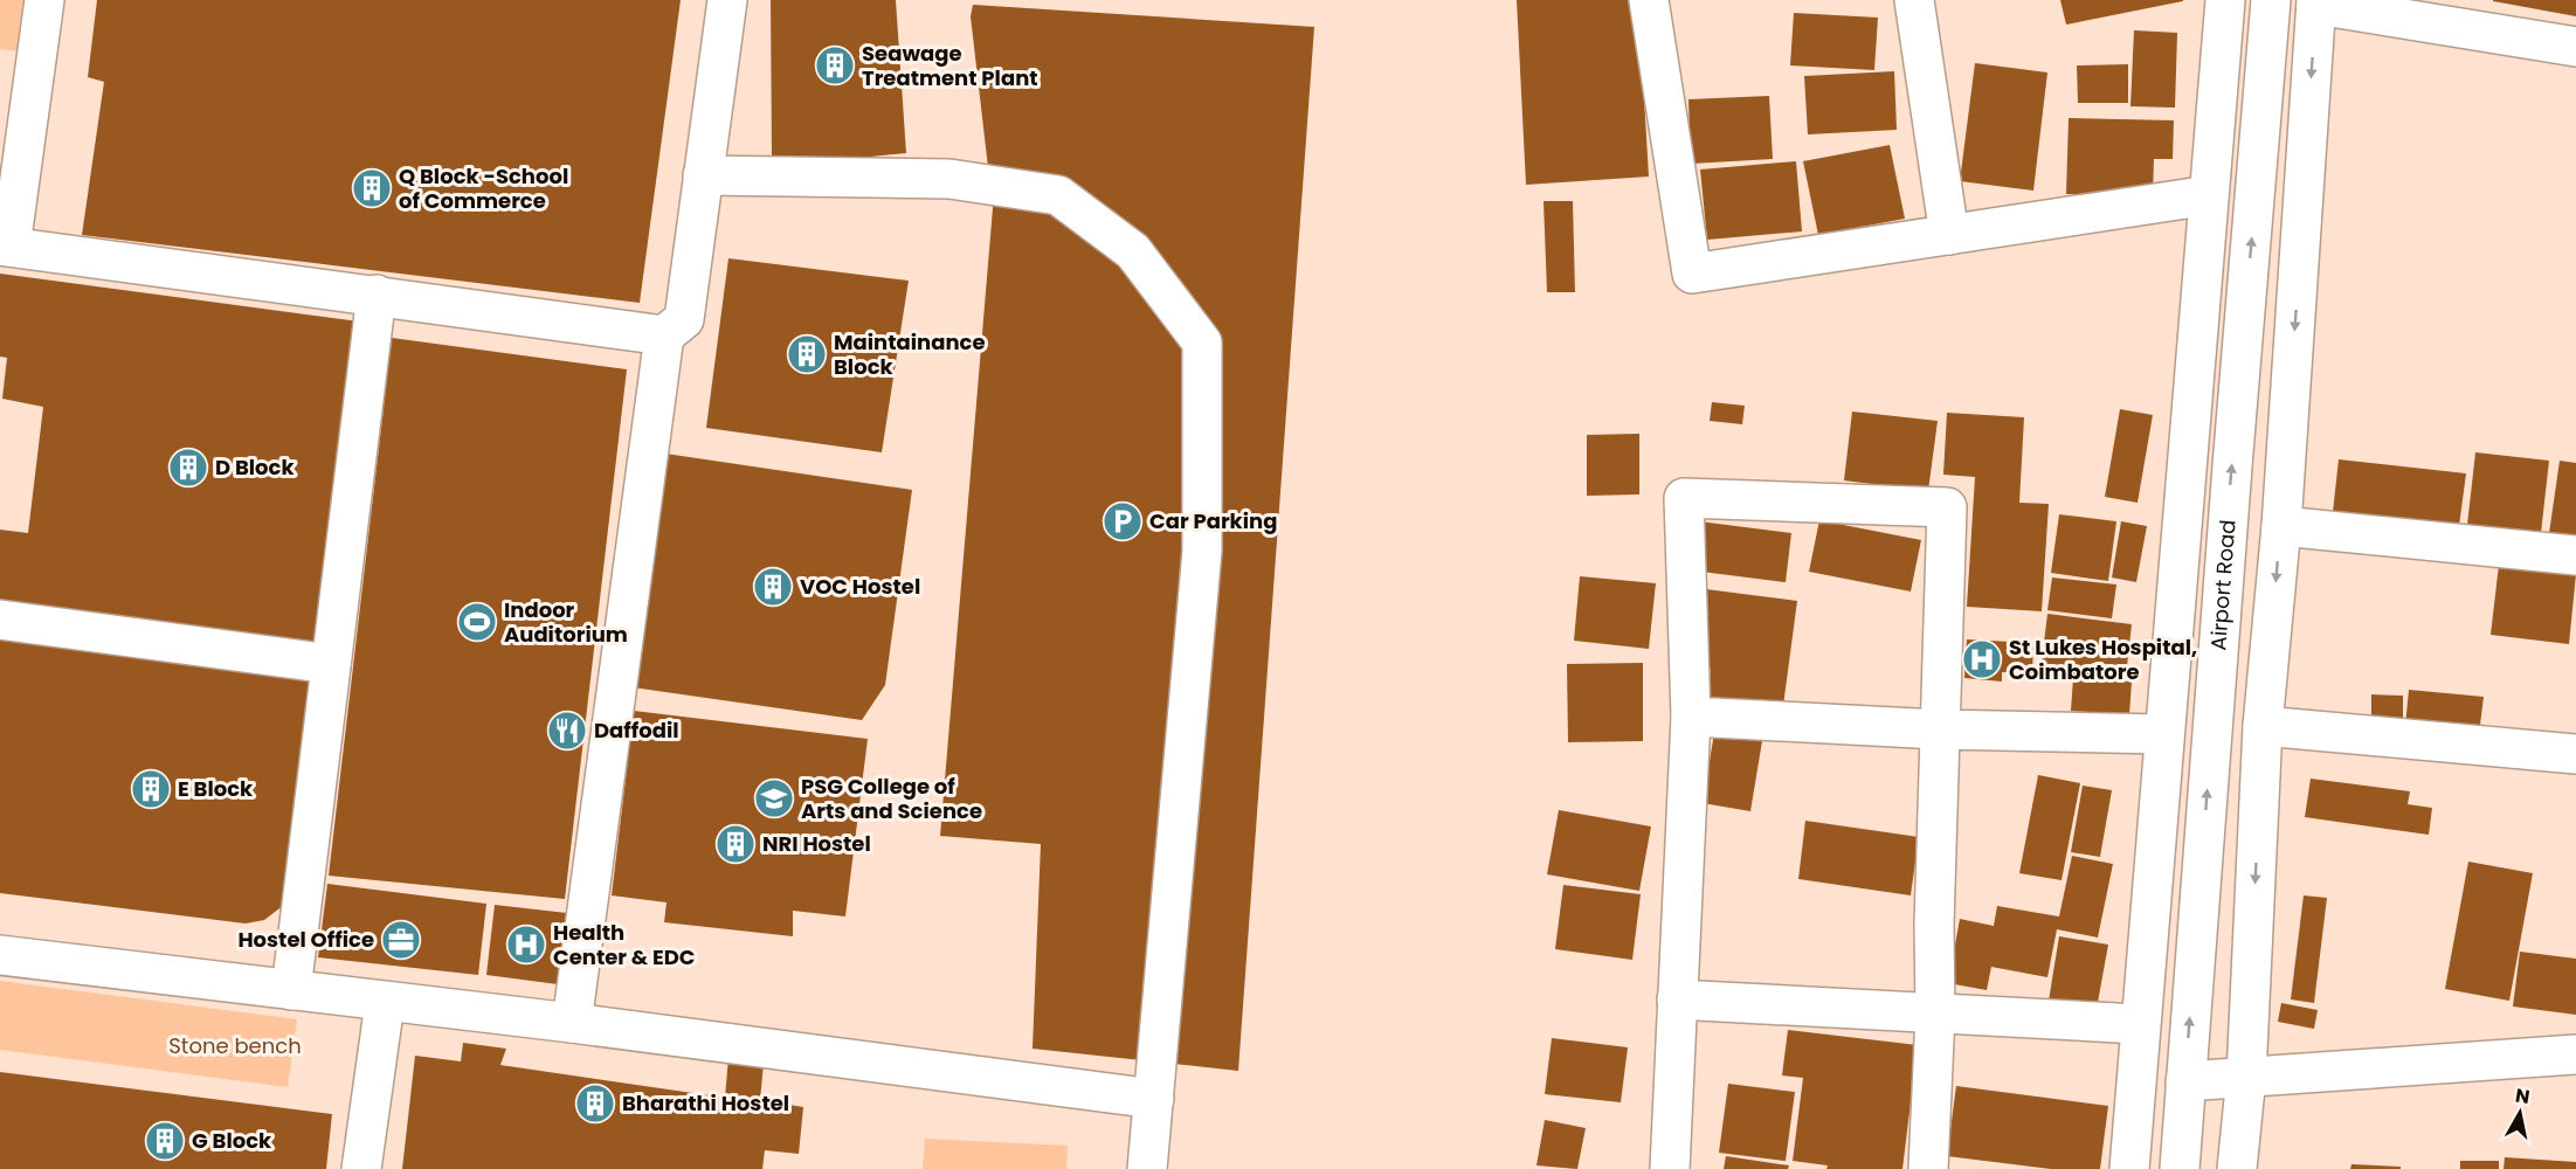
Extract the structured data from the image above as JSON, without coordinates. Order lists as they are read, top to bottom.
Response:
{
  "streets": {
    "street": ["Airport Road"]
  },
  "parks": ["Stone bench"],
  "places": {
    "building": [
      "Seawage Treatment Plant",
      "Q Block -School of Commerce",
      "Maintainance Block",
      "D Block",
      "VOC Hostel",
      "E Block",
      "NRI Hostel",
      "Bharathi Hostel",
      "G Block"
    ],
    "parking": ["Car Parking"],
    "sports": ["Indoor Auditorium"],
    "hospital": ["St Lukes Hospital, Coimbatore", "Health Center & EDC"],
    "restaurant": ["Daffodil"],
    "school or university": ["PSG College of Arts and Science"],
    "office": ["Hostel Office"]
  },
  "north": "top"
}
